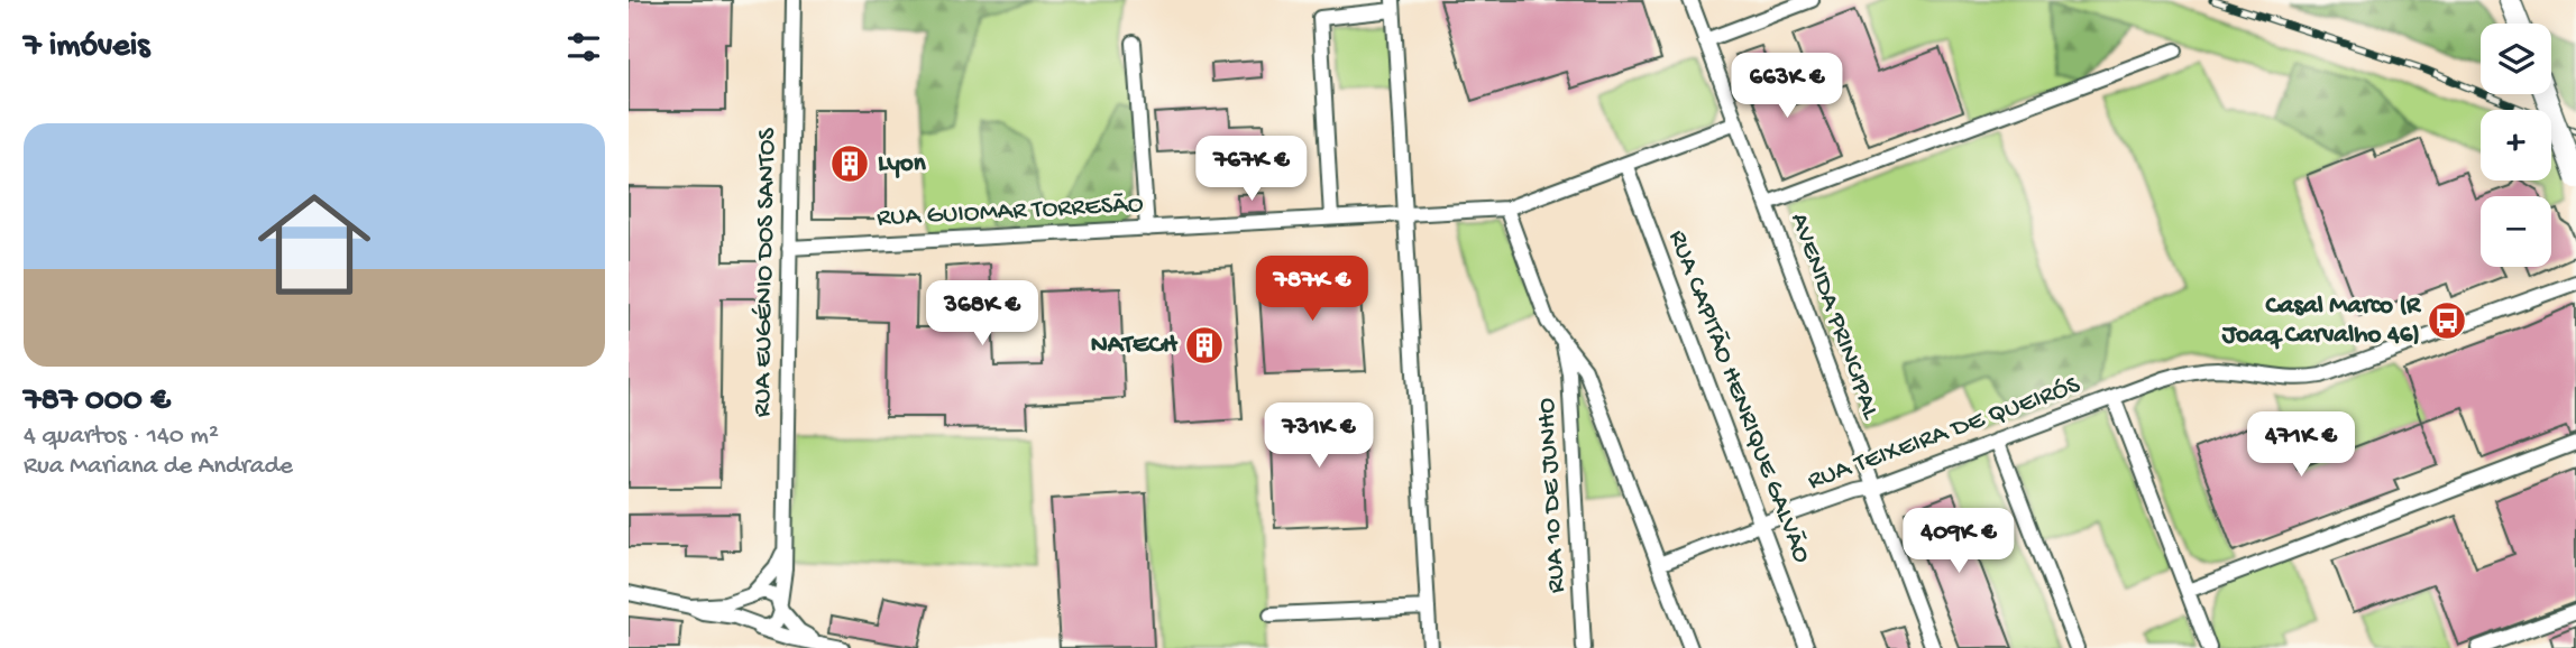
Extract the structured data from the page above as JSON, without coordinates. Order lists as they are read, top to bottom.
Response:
{
  "streets": {
    "street": [
      "RUA GUIOMAR TORRESÃO",
      "RUA EUGÉNIO DOS SANTOS",
      "AVENIDA PRINCIPAL",
      "RUA CAPITÃO HENRIQUE GALVÃO",
      "RUA TEIXEIRA DE QUEIRÓS",
      "RUA 10 DE JUNHO"
    ]
  },
  "crossings": [
    ["RUA GUIOMAR TORRESÃO", "RUA EUGÉNIO DOS SANTOS"],
    ["RUA GUIOMAR TORRESÃO", "AVENIDA PRINCIPAL"],
    ["RUA GUIOMAR TORRESÃO", "RUA CAPITÃO HENRIQUE GALVÃO"],
    ["AVENIDA PRINCIPAL", "RUA TEIXEIRA DE QUEIRÓS"],
    ["RUA CAPITÃO HENRIQUE GALVÃO", "RUA TEIXEIRA DE QUEIRÓS"]
  ],
  "places": {
    "building": ["Lyon", "NATECH"],
    "bus stop": ["Casal Marco (R Joaq Carvalho 46)"]
  },
  "page": {
    "heading": "7 imóveis",
    "map_buttons": ["+", "−"],
    "price": [
      "663K €",
      "767K €",
      "787K €",
      "368K €",
      "731K €",
      "471K €",
      "409K €"
    ],
    "list": [
      {
        "name": "787 000 €",
        "note": "4 quartos · 140 m² · Rua Mariana de Andrade"
      }
    ]
  }
}
